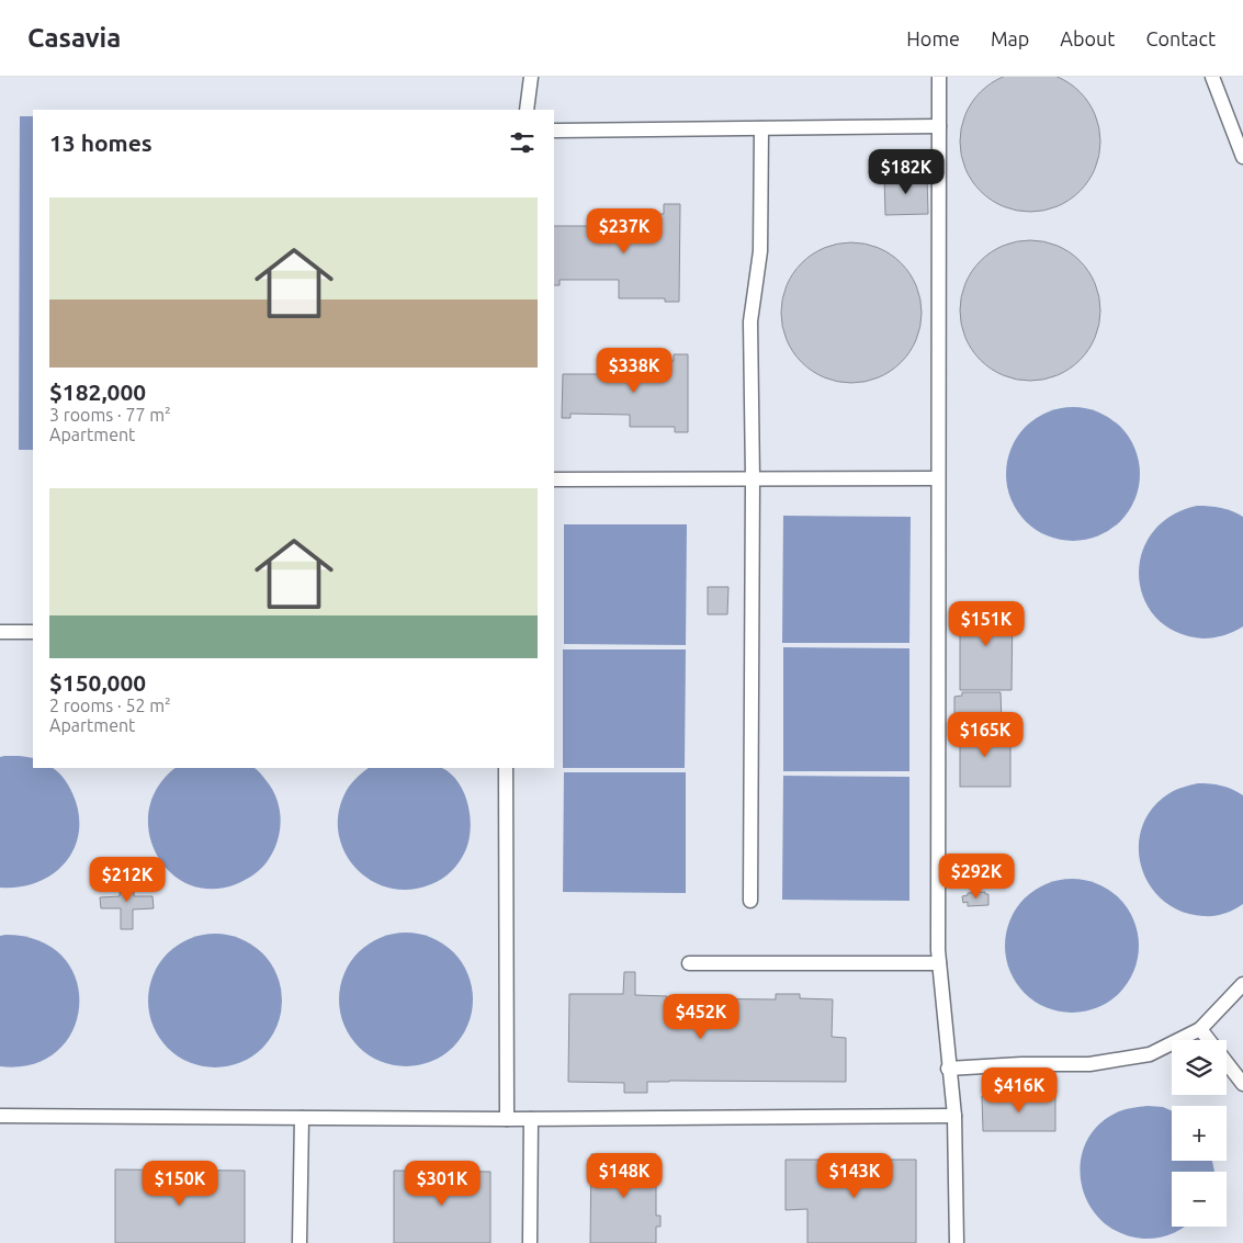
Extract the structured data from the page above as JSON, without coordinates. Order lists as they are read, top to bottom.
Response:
{
  "page": {
    "header": "Casavia",
    "nav": [
      "Home",
      "Map",
      "About",
      "Contact"
    ],
    "heading": "13 homes",
    "price": [
      "$182K",
      "$237K",
      "$338K",
      "$151K",
      "$165K",
      "$292K",
      "$212K",
      "$452K",
      "$416K",
      "$148K",
      "$143K",
      "$150K",
      "$301K"
    ],
    "list": [
      {
        "name": "$182,000",
        "note": "3 rooms · 77 m² · Apartment"
      },
      {
        "name": "$150,000",
        "note": "2 rooms · 52 m² · Apartment"
      }
    ],
    "map_buttons": ["+", "−"]
  }
}
